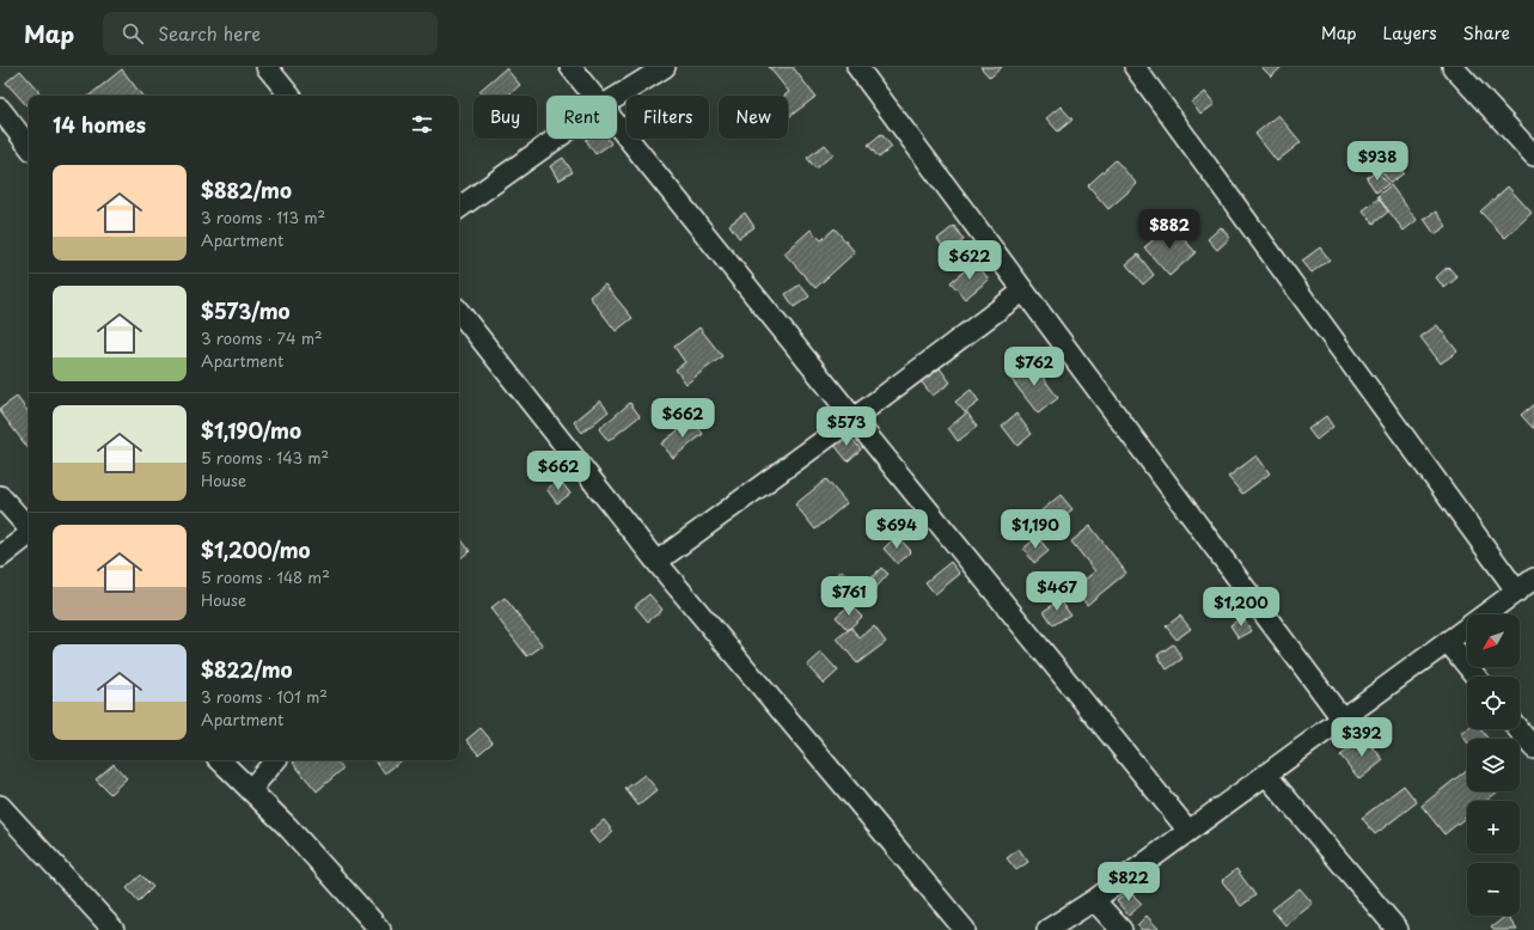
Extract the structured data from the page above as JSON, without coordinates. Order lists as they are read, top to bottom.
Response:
{
  "north": "bottom left",
  "page": {
    "header": "Map",
    "search": "Search here",
    "nav": ["Map", "Layers", "Share"],
    "chip": [
      "Buy",
      "Rent",
      "Filters",
      "New"
    ],
    "heading": "14 homes",
    "price": [
      "$938",
      "$882",
      "$622",
      "$762",
      "$662",
      "$573",
      "$662",
      "$694",
      "$1,190",
      "$467",
      "$761",
      "$1,200",
      "$392",
      "$822"
    ],
    "list": [
      {
        "name": "$882/mo",
        "note": "3 rooms · 113 m² · Apartment"
      },
      {
        "name": "$573/mo",
        "note": "3 rooms · 74 m² · Apartment"
      },
      {
        "name": "$1,190/mo",
        "note": "5 rooms · 143 m² · House"
      },
      {
        "name": "$1,200/mo",
        "note": "5 rooms · 148 m² · House"
      },
      {
        "name": "$822/mo",
        "note": "3 rooms · 101 m² · Apartment"
      }
    ],
    "map_buttons": ["+", "−"]
  }
}
